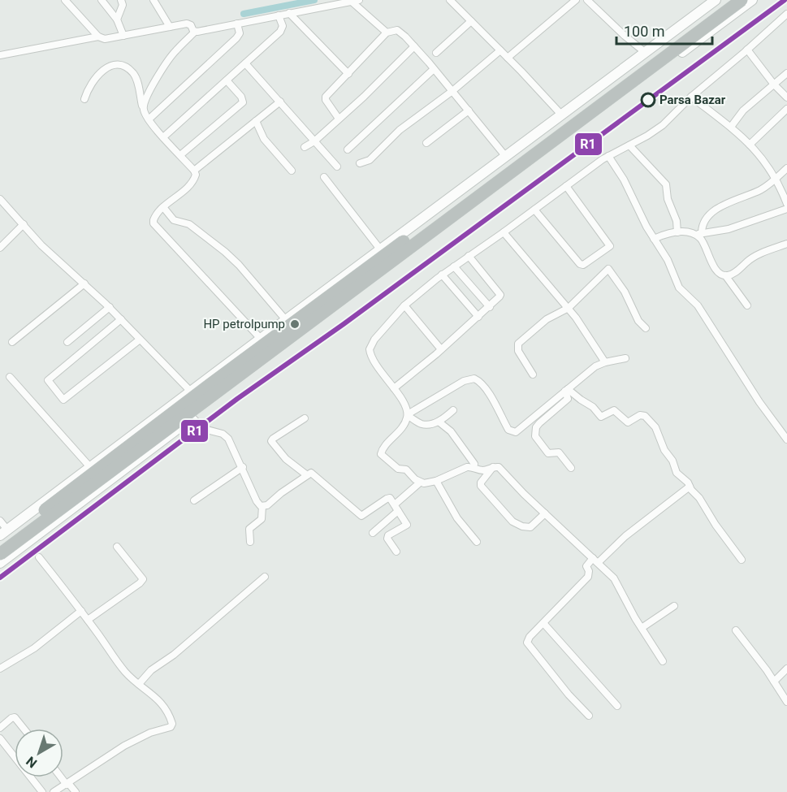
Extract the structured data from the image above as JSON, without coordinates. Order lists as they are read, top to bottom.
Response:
{
  "places": ["Parsa Bazar", "HP petrolpump"],
  "lines": ["transit line R1"],
  "scale_bar": "100 m",
  "north": "bottom left"
}
